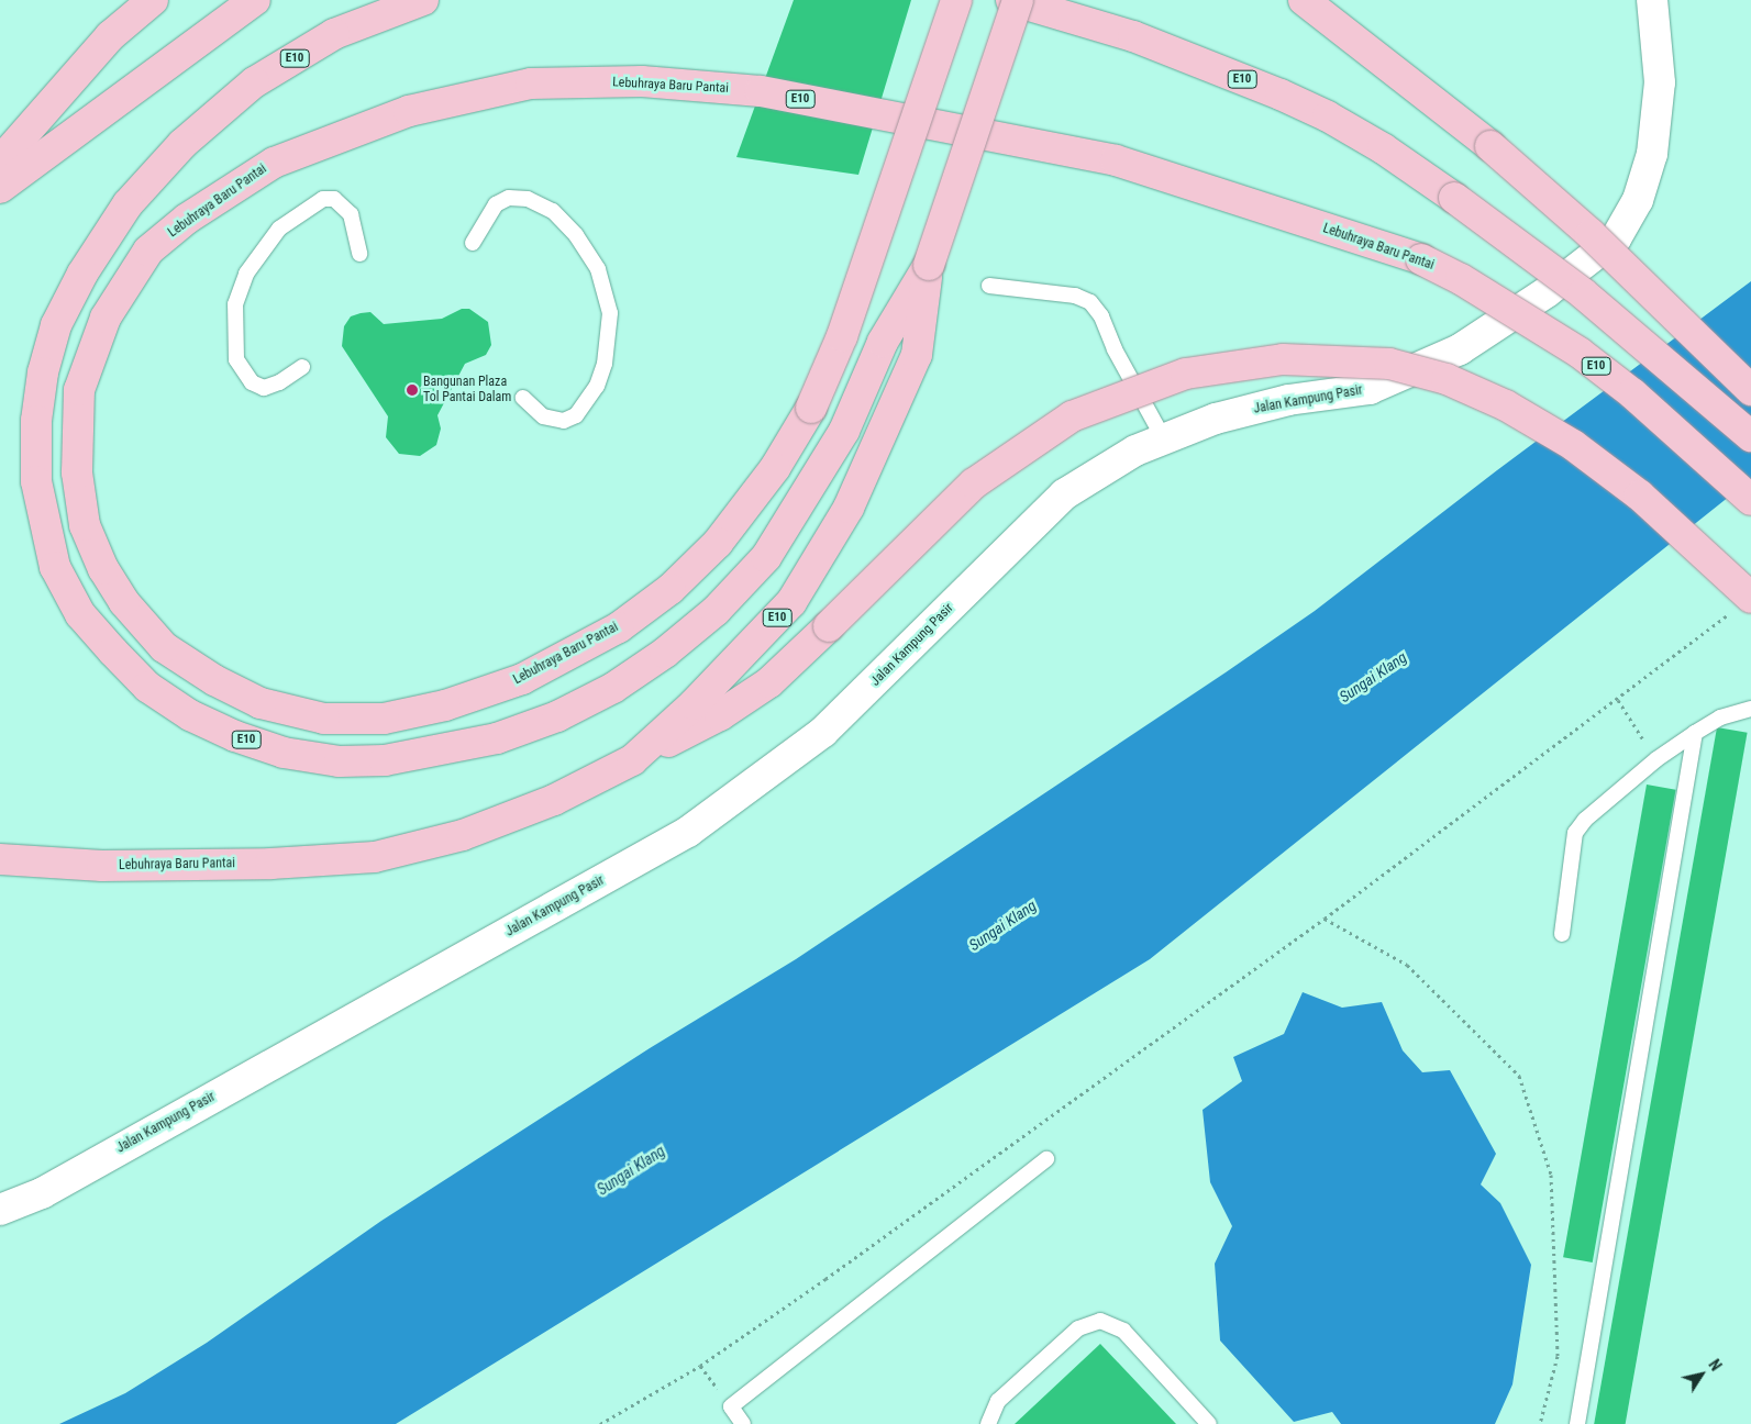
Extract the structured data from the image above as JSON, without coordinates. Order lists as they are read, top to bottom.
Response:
{
  "streets": {
    "highway": ["E10", "Lebuhraya Baru Pantai"],
    "street": ["Jalan Kampung Pasir"]
  },
  "water": ["Sungai Klang"],
  "places": ["Bangunan Plaza Tol Pantai Dalam"],
  "north": "top right"
}
